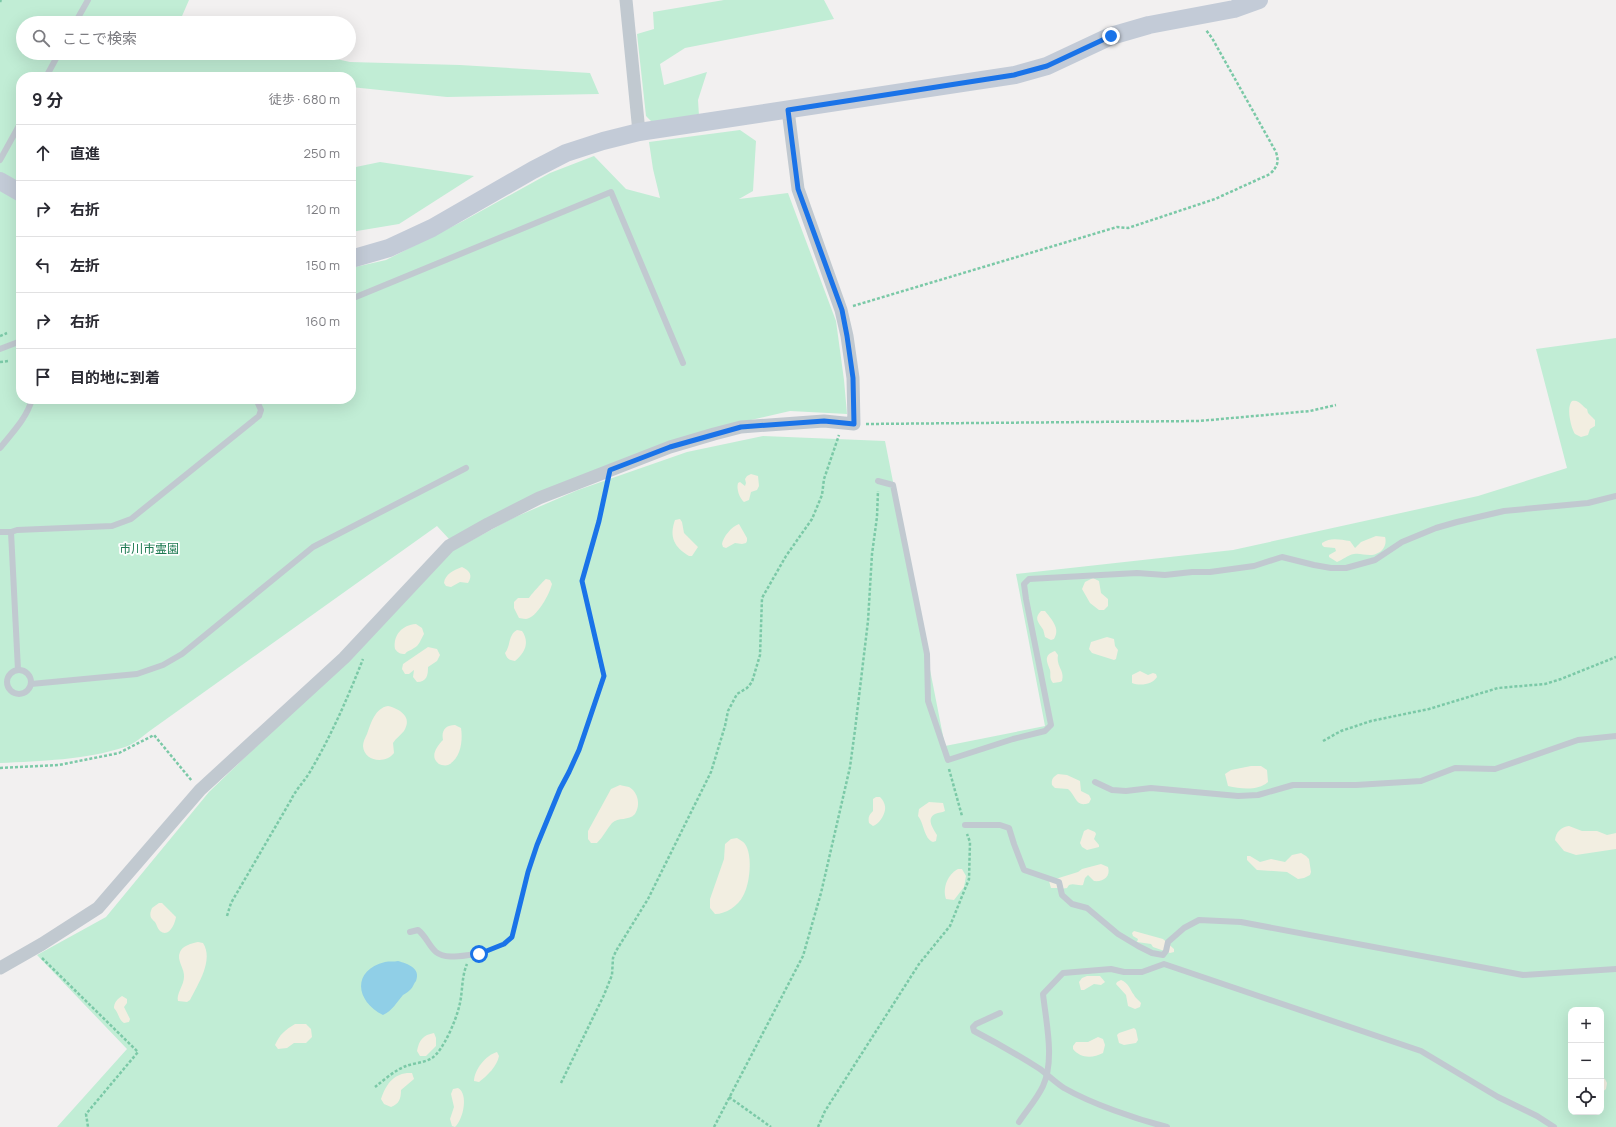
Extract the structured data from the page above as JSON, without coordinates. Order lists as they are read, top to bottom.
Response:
{
  "parks": ["市川市霊園"],
  "page": {
    "search": "ここで検索",
    "heading": ["9 分", "徒歩 · 680 m"],
    "list": [
      ["直進", "250 m"],
      ["右折", "120 m"],
      ["左折", "150 m"],
      ["右折", "160 m"],
      "目的地に到着"
    ],
    "map_buttons": ["+", "−"]
  }
}
